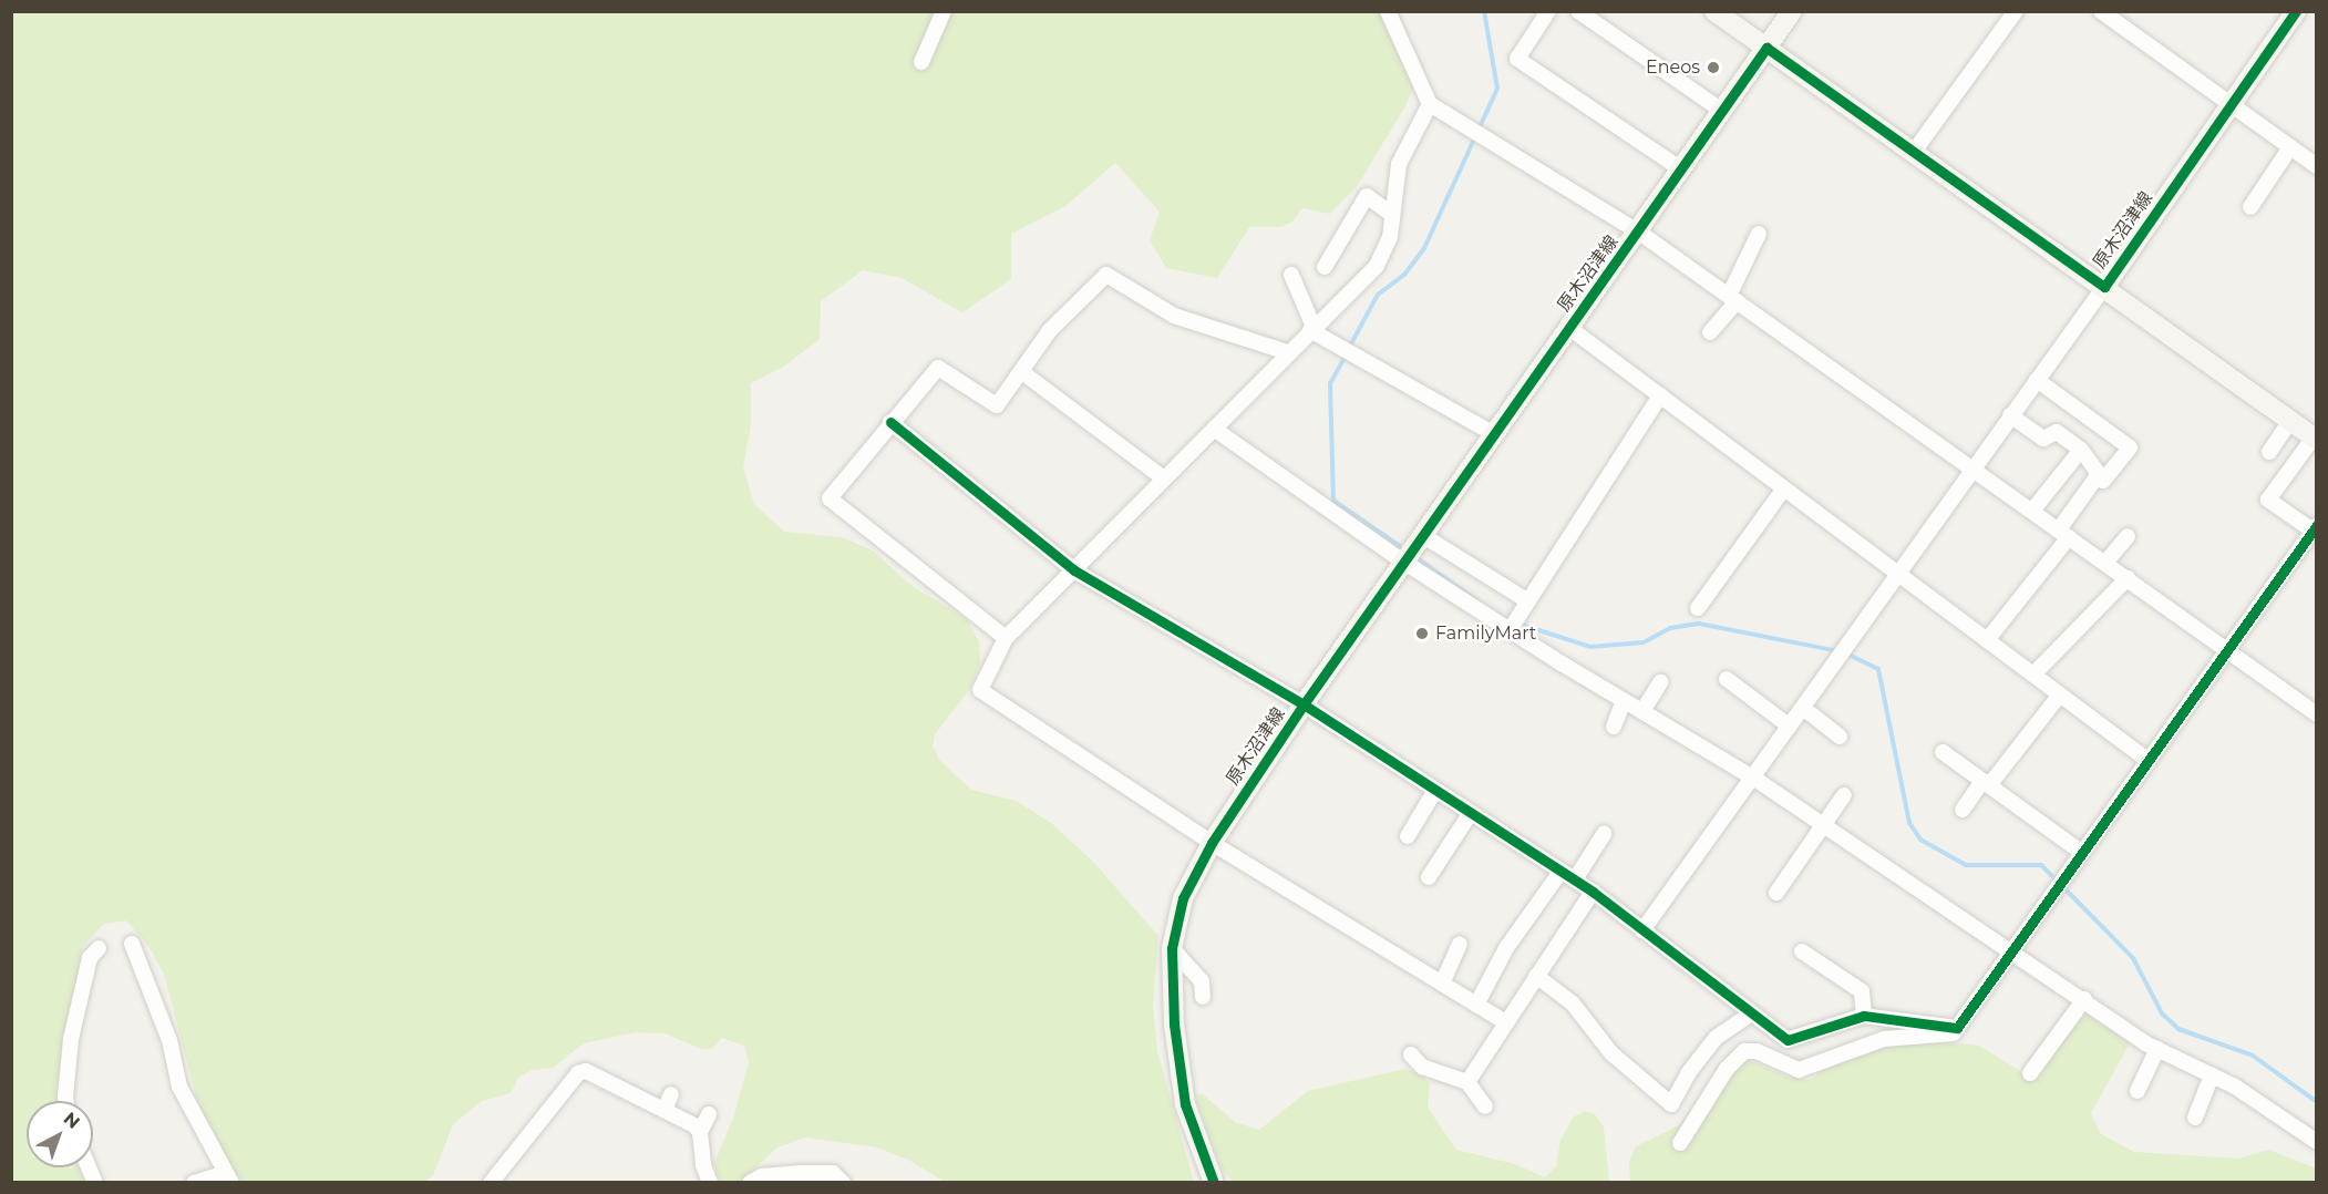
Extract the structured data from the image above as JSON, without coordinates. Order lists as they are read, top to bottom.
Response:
{
  "streets": {
    "main road": ["原木沼津線"]
  },
  "places": ["Eneos", "FamilyMart"],
  "north": "top right"
}
